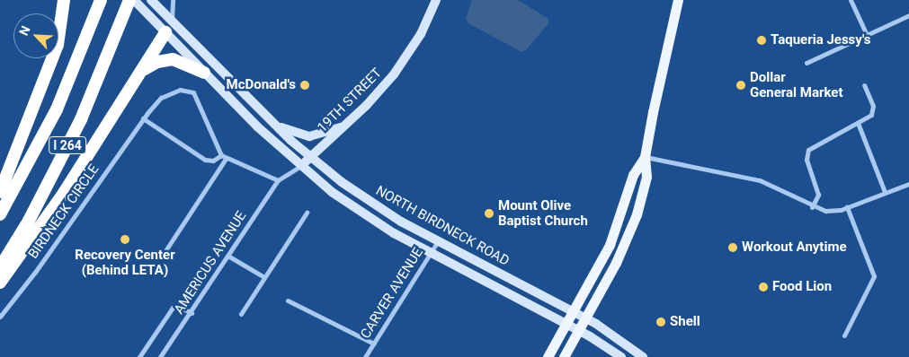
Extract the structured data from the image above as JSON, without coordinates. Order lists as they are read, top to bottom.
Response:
{
  "streets": {
    "highway": ["I 264"],
    "main road": ["19TH STREET", "NORTH BIRDNECK ROAD"],
    "street": ["BIRDNECK CIRCLE", "AMERICUS AVENUE", "CARVER AVENUE"]
  },
  "crossings": [
    ["19TH STREET", "NORTH BIRDNECK ROAD"],
    ["BIRDNECK CIRCLE", "AMERICUS AVENUE"],
    ["NORTH BIRDNECK ROAD", "CARVER AVENUE"]
  ],
  "places": [
    "Taqueria Jessy's",
    "McDonald's",
    "Dollar General Market",
    "Mount Olive Baptist Church",
    "Recovery Center (Behind LETA)",
    "Workout Anytime",
    "Food Lion",
    "Shell"
  ],
  "north": "top left"
}
